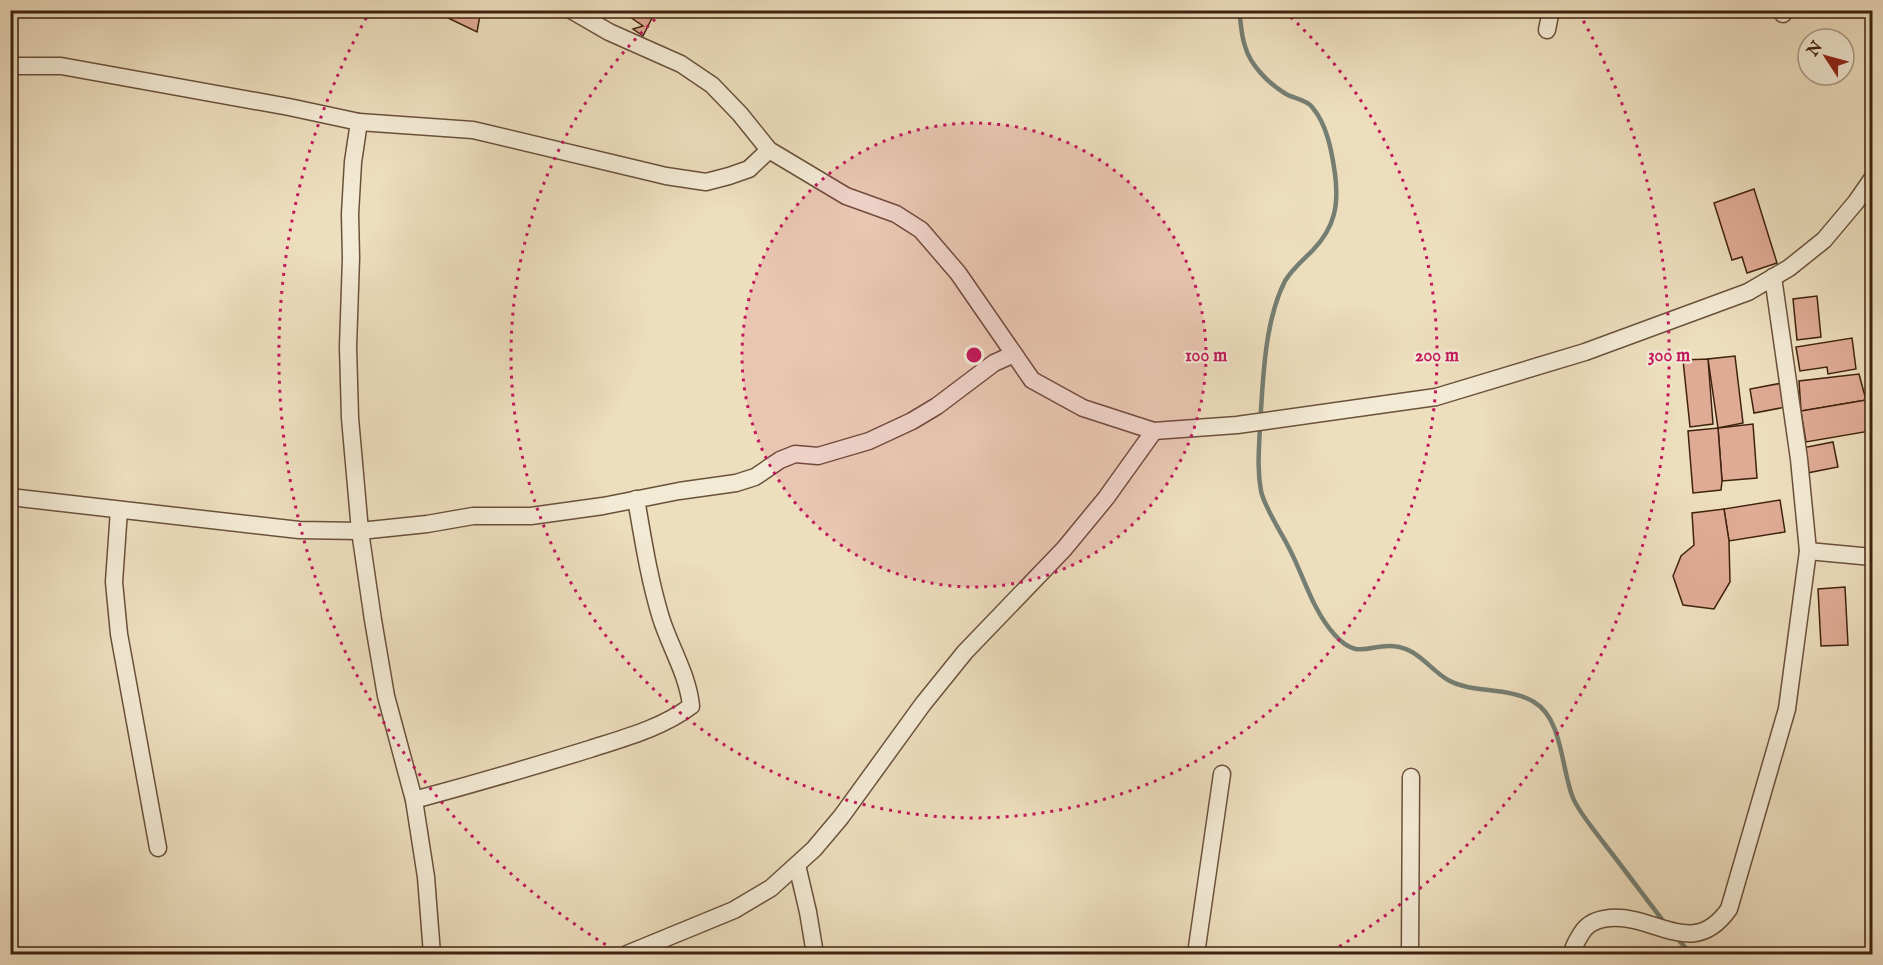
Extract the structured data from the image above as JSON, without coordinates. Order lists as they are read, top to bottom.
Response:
{
  "north": "top left",
  "rings": ["100 m", "200 m", "300 m"]
}
